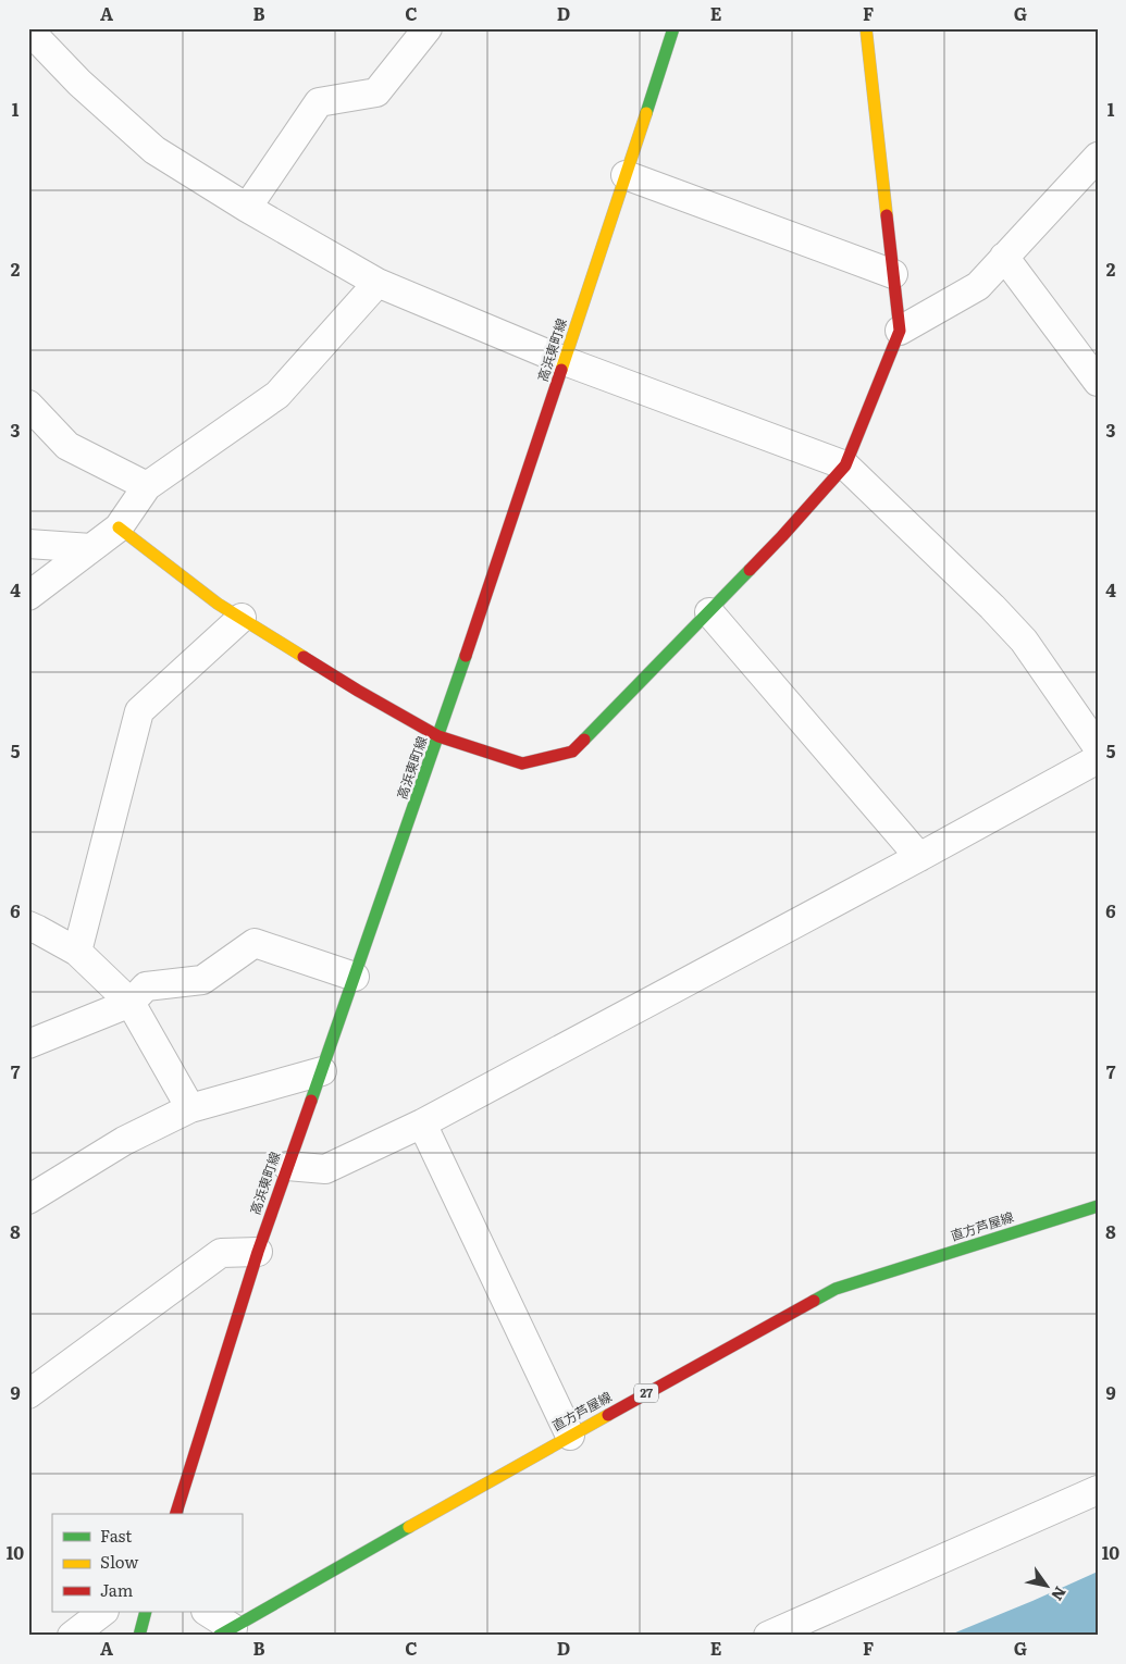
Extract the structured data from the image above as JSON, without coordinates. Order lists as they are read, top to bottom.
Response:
{
  "streets": {
    "main road": ["高浜東町線", "直方芦屋線", "27"]
  },
  "legend": ["Fast", "Slow", "Jam"],
  "north": "bottom right",
  "grid": {
    "columns": [
      "A",
      "B",
      "C",
      "D",
      "E",
      "F",
      "G"
    ],
    "rows": [
      "1",
      "2",
      "3",
      "4",
      "5",
      "6",
      "7",
      "8",
      "9",
      "10"
    ]
  }
}
